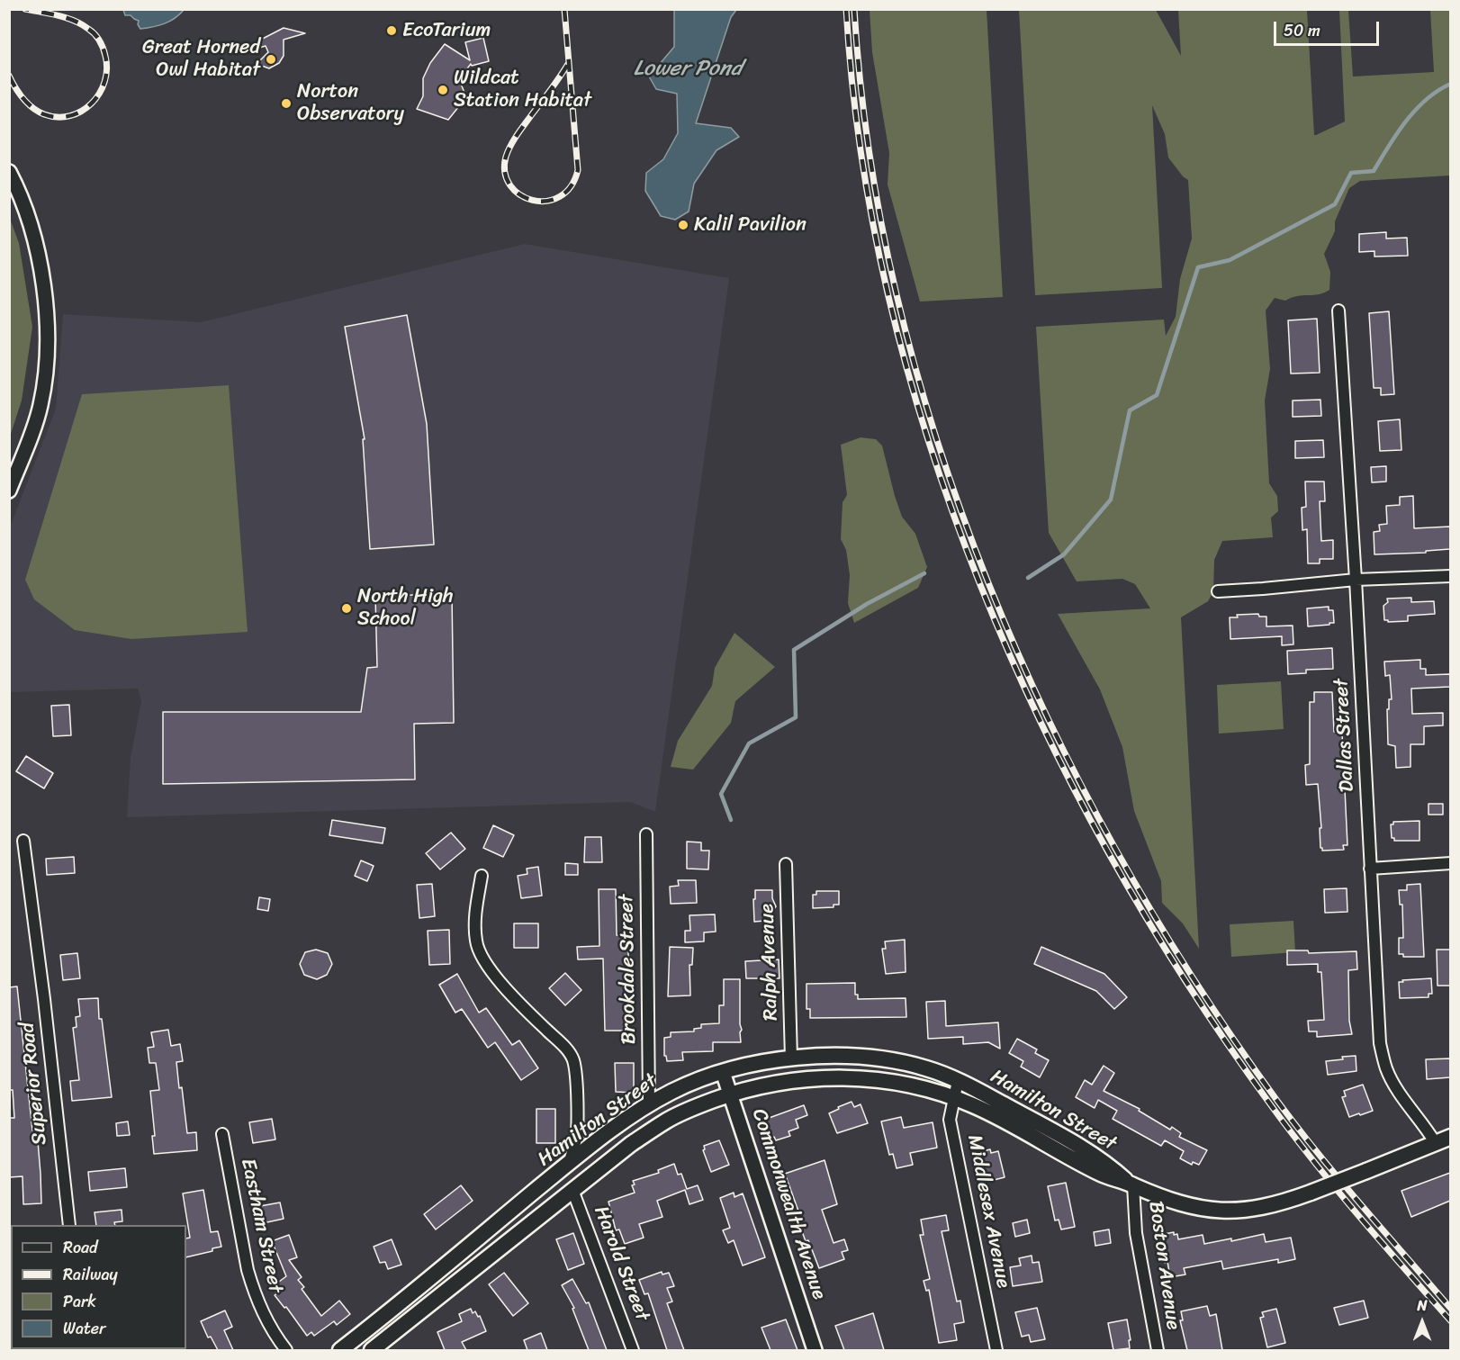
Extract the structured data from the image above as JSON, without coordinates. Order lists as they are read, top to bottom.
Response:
{
  "streets": {
    "main road": ["Hamilton Street"],
    "street": [
      "Dallas Street",
      "Ralph Avenue",
      "Brookdale Street",
      "Superior Road",
      "Commonwealth Avenue",
      "Middlesex Avenue",
      "Eastham Street",
      "Harold Street",
      "Boston Avenue"
    ]
  },
  "crossings": [
    ["Dallas Street", "Hamilton Street"],
    ["Ralph Avenue", "Hamilton Street"],
    ["Brookdale Street", "Hamilton Street"],
    ["Hamilton Street", "Commonwealth Avenue"],
    ["Hamilton Street", "Middlesex Avenue"],
    ["Hamilton Street", "Harold Street"],
    ["Hamilton Street", "Boston Avenue"]
  ],
  "water": ["Lower Pond"],
  "places": [
    "EcoTarium",
    "Great Horned Owl Habitat",
    "Wildcat Station Habitat",
    "Norton Observatory",
    "Kalil Pavilion",
    "North High School"
  ],
  "legend": [
    "Road",
    "Railway",
    "Park",
    "Water"
  ],
  "scale_bar": "50 m",
  "north": "top"
}
